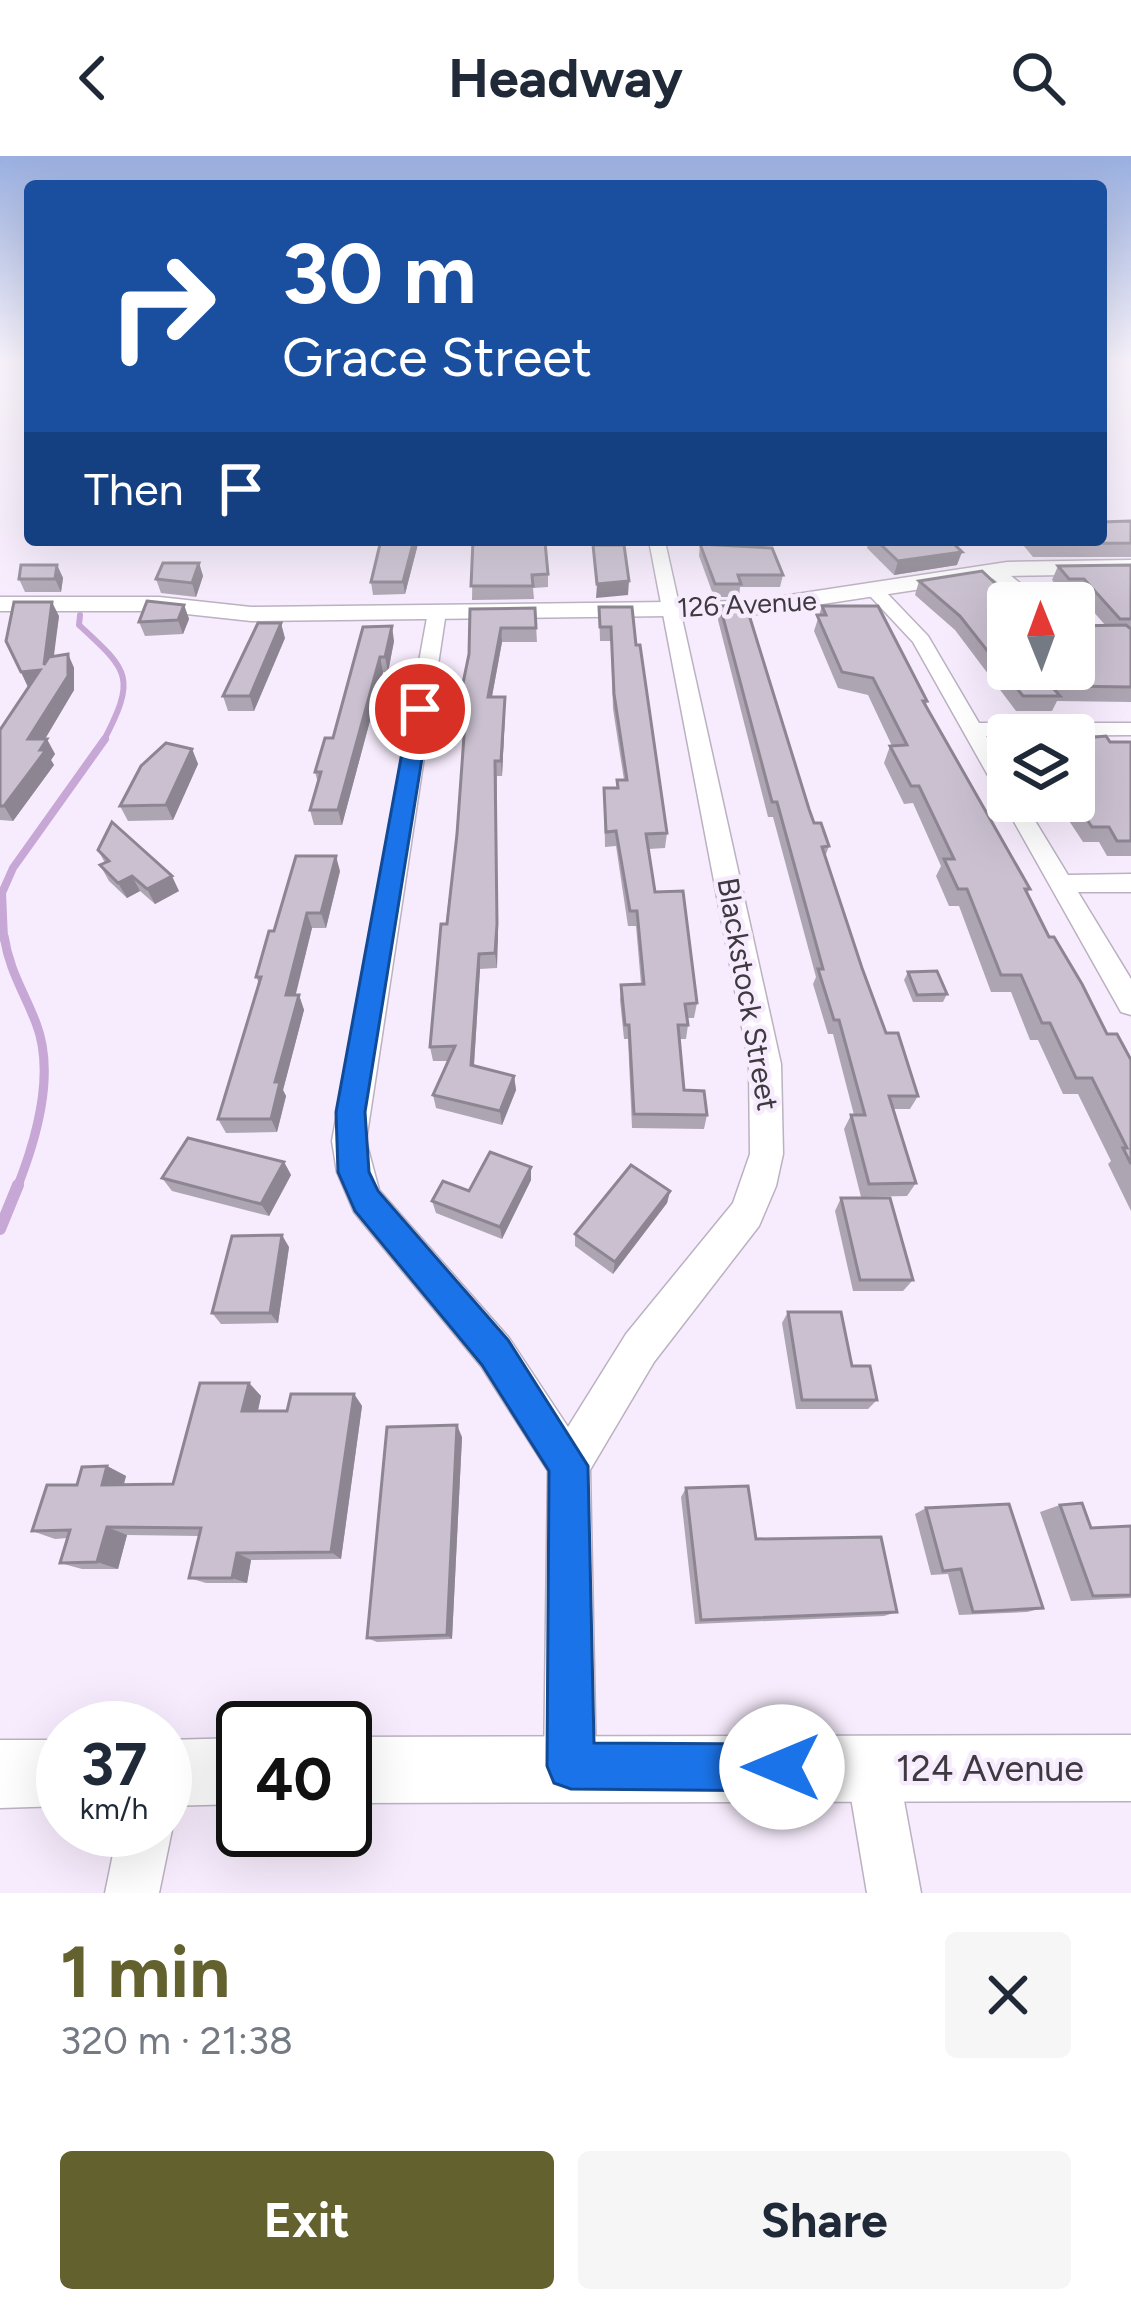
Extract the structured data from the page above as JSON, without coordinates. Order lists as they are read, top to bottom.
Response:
{
  "streets": {
    "street": ["126 Avenue", "Blackstock Street", "124 Avenue"]
  },
  "crossings": [
    ["126 Avenue", "Blackstock Street"]
  ],
  "north": "top",
  "page": {
    "header": "Headway",
    "turn": ["30 m", "Grace Street"],
    "then": "Then",
    "speed": "37 km/h",
    "limit": "40",
    "heading": ["1 min", "320 m · 21:38"],
    "buttons": ["Exit", "Share"]
  }
}
